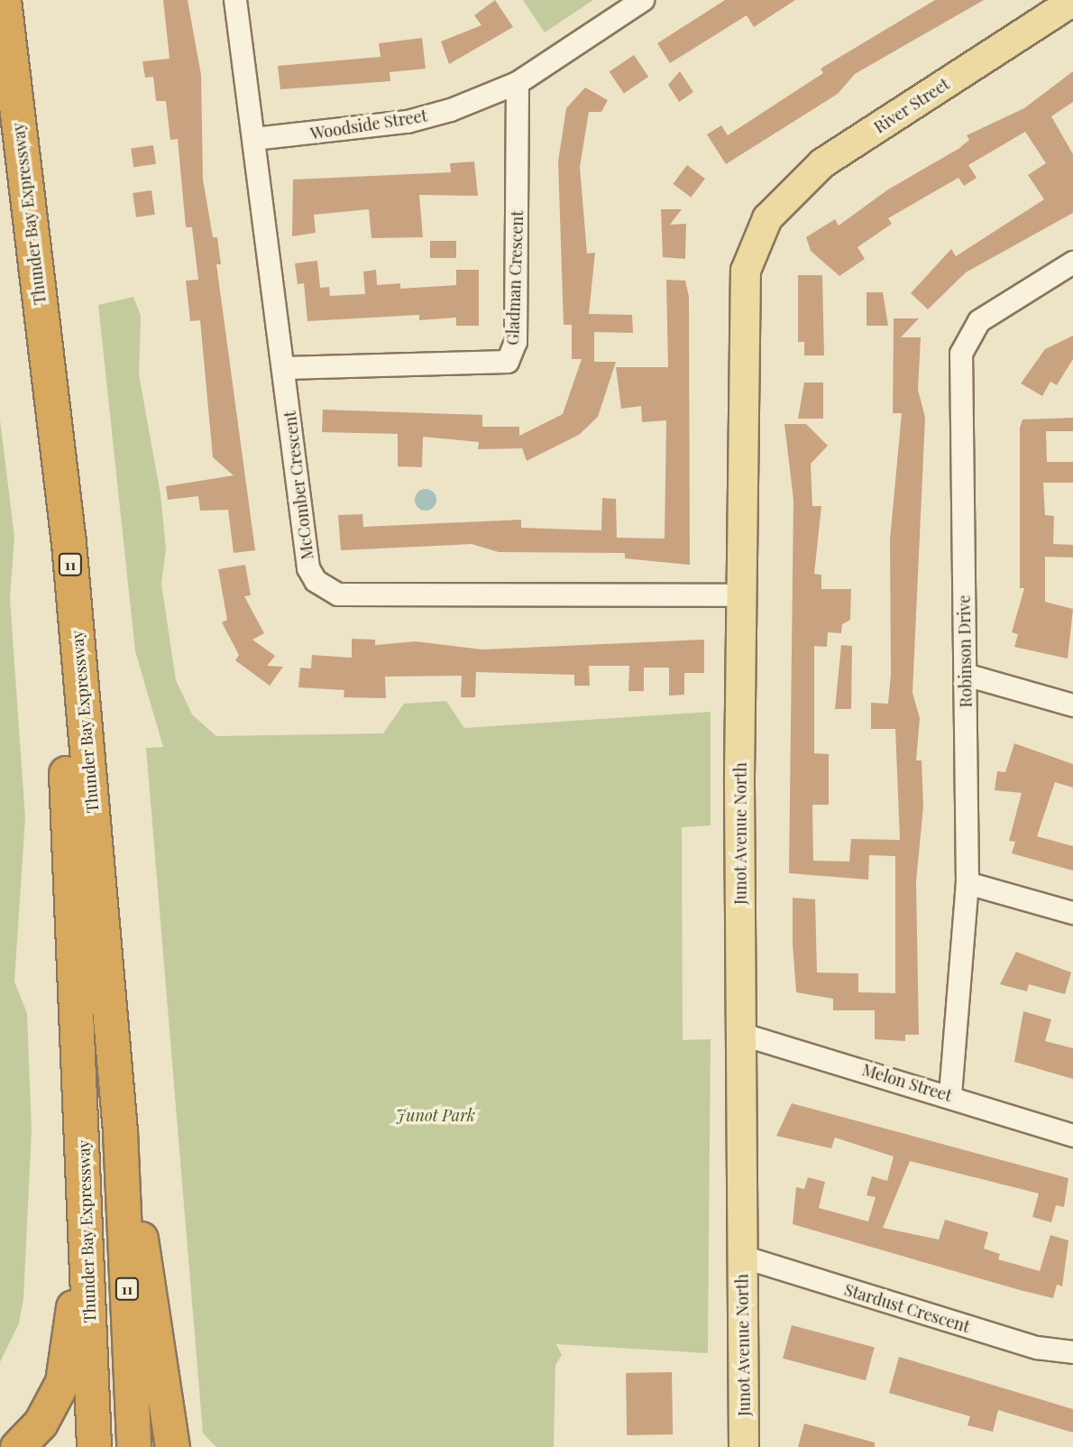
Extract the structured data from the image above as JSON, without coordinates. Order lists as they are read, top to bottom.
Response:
{
  "streets": {
    "highway": ["Thunder Bay Expressway", "11"],
    "main road": ["River Street", "Junot Avenue North"],
    "street": [
      "Woodside Street",
      "Gladman Crescent",
      "McComber Crescent",
      "Robinson Drive",
      "Melon Street",
      "Stardust Crescent"
    ]
  },
  "crossings": [
    ["River Street", "Junot Avenue North"],
    ["Woodside Street", "Gladman Crescent"],
    ["Woodside Street", "McComber Crescent"],
    ["Gladman Crescent", "McComber Crescent"],
    ["McComber Crescent", "Junot Avenue North"],
    ["Robinson Drive", "Melon Street"],
    ["Junot Avenue North", "Melon Street"],
    ["Junot Avenue North", "Stardust Crescent"]
  ],
  "parks": ["Junot Park"]
}
